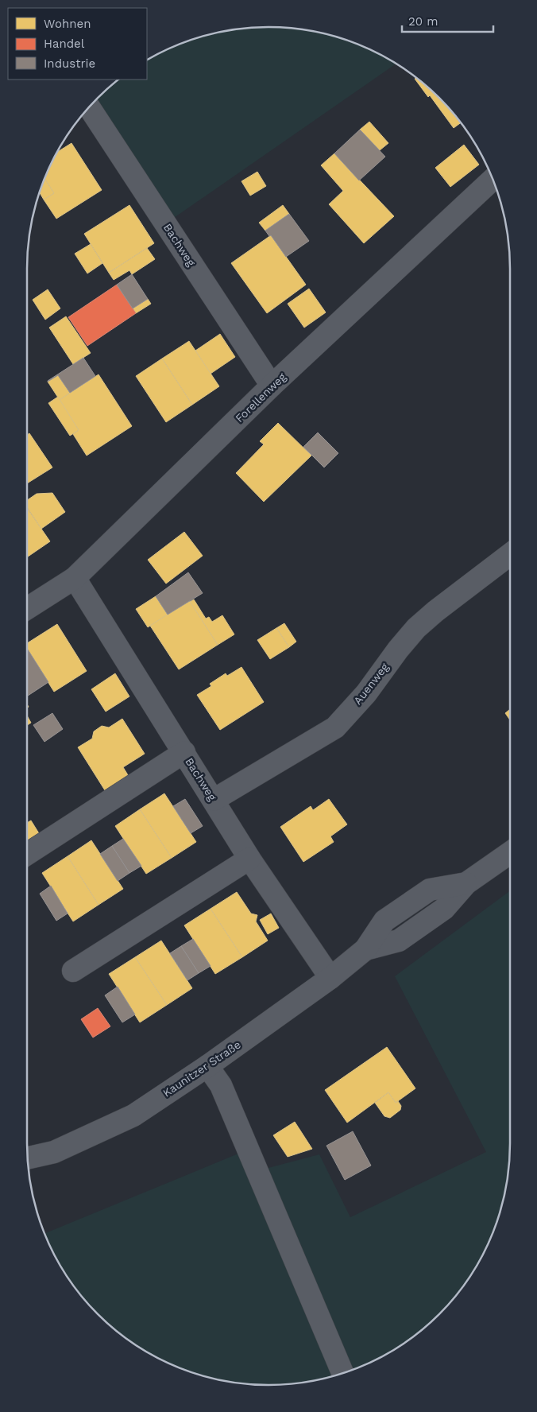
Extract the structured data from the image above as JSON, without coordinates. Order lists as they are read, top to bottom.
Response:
{
  "streets": {
    "street": [
      "Bachweg",
      "Forellenweg",
      "Auenweg",
      "Kaunitzer Straße"
    ]
  },
  "crossings": [
    ["Bachweg", "Forellenweg"],
    ["Bachweg", "Auenweg"],
    ["Bachweg", "Kaunitzer Straße"]
  ],
  "legend": ["Wohnen", "Handel", "Industrie"],
  "scale_bar": "20 m"
}
